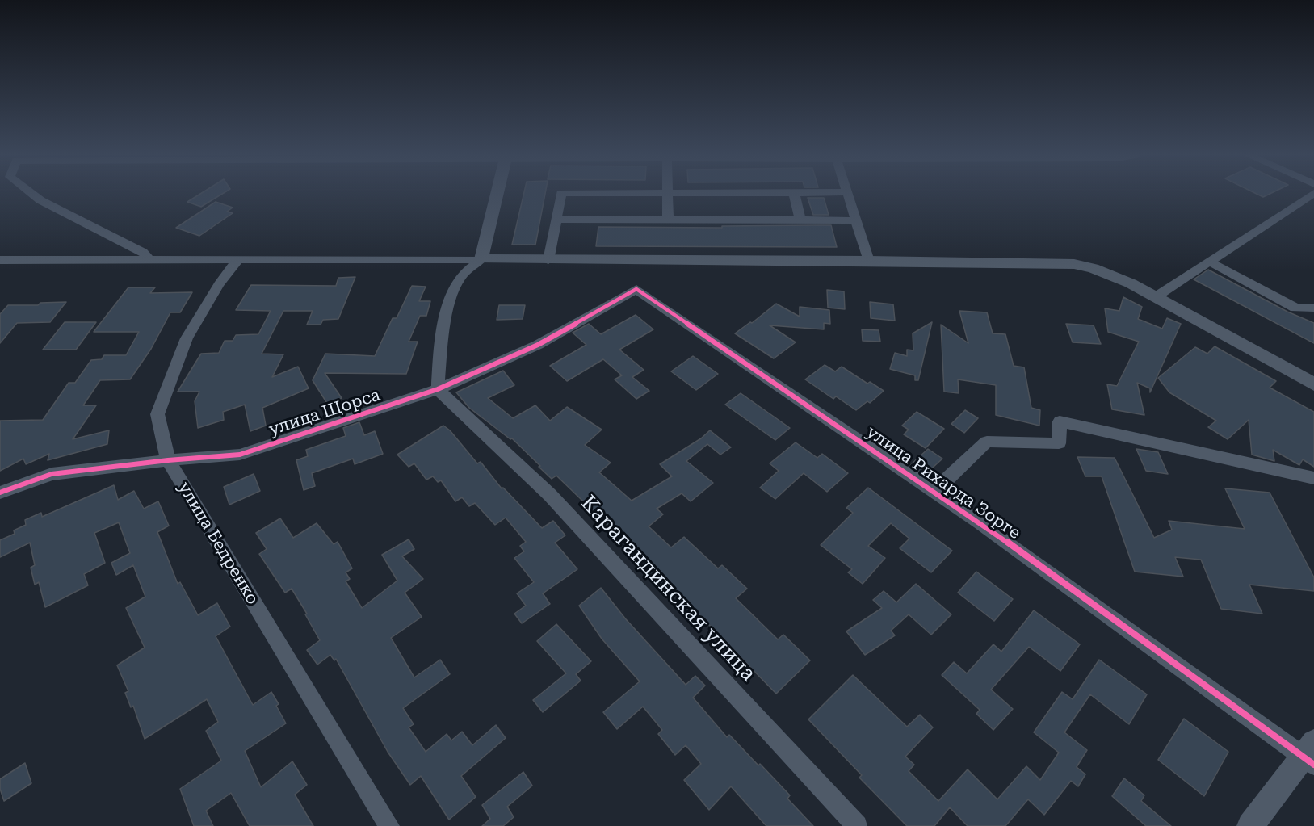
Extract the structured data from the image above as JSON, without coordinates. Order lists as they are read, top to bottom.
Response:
{
  "streets": {
    "street": [
      "улица Щорса",
      "улица Рихарда Зорге",
      "улица Бедренко",
      "Карагандинская улица"
    ]
  },
  "crossings": [
    ["улица Щорса", "улица Рихарда Зорге"],
    ["улица Щорса", "улица Бедренко"],
    ["улица Щорса", "Карагандинская улица"]
  ]
}
